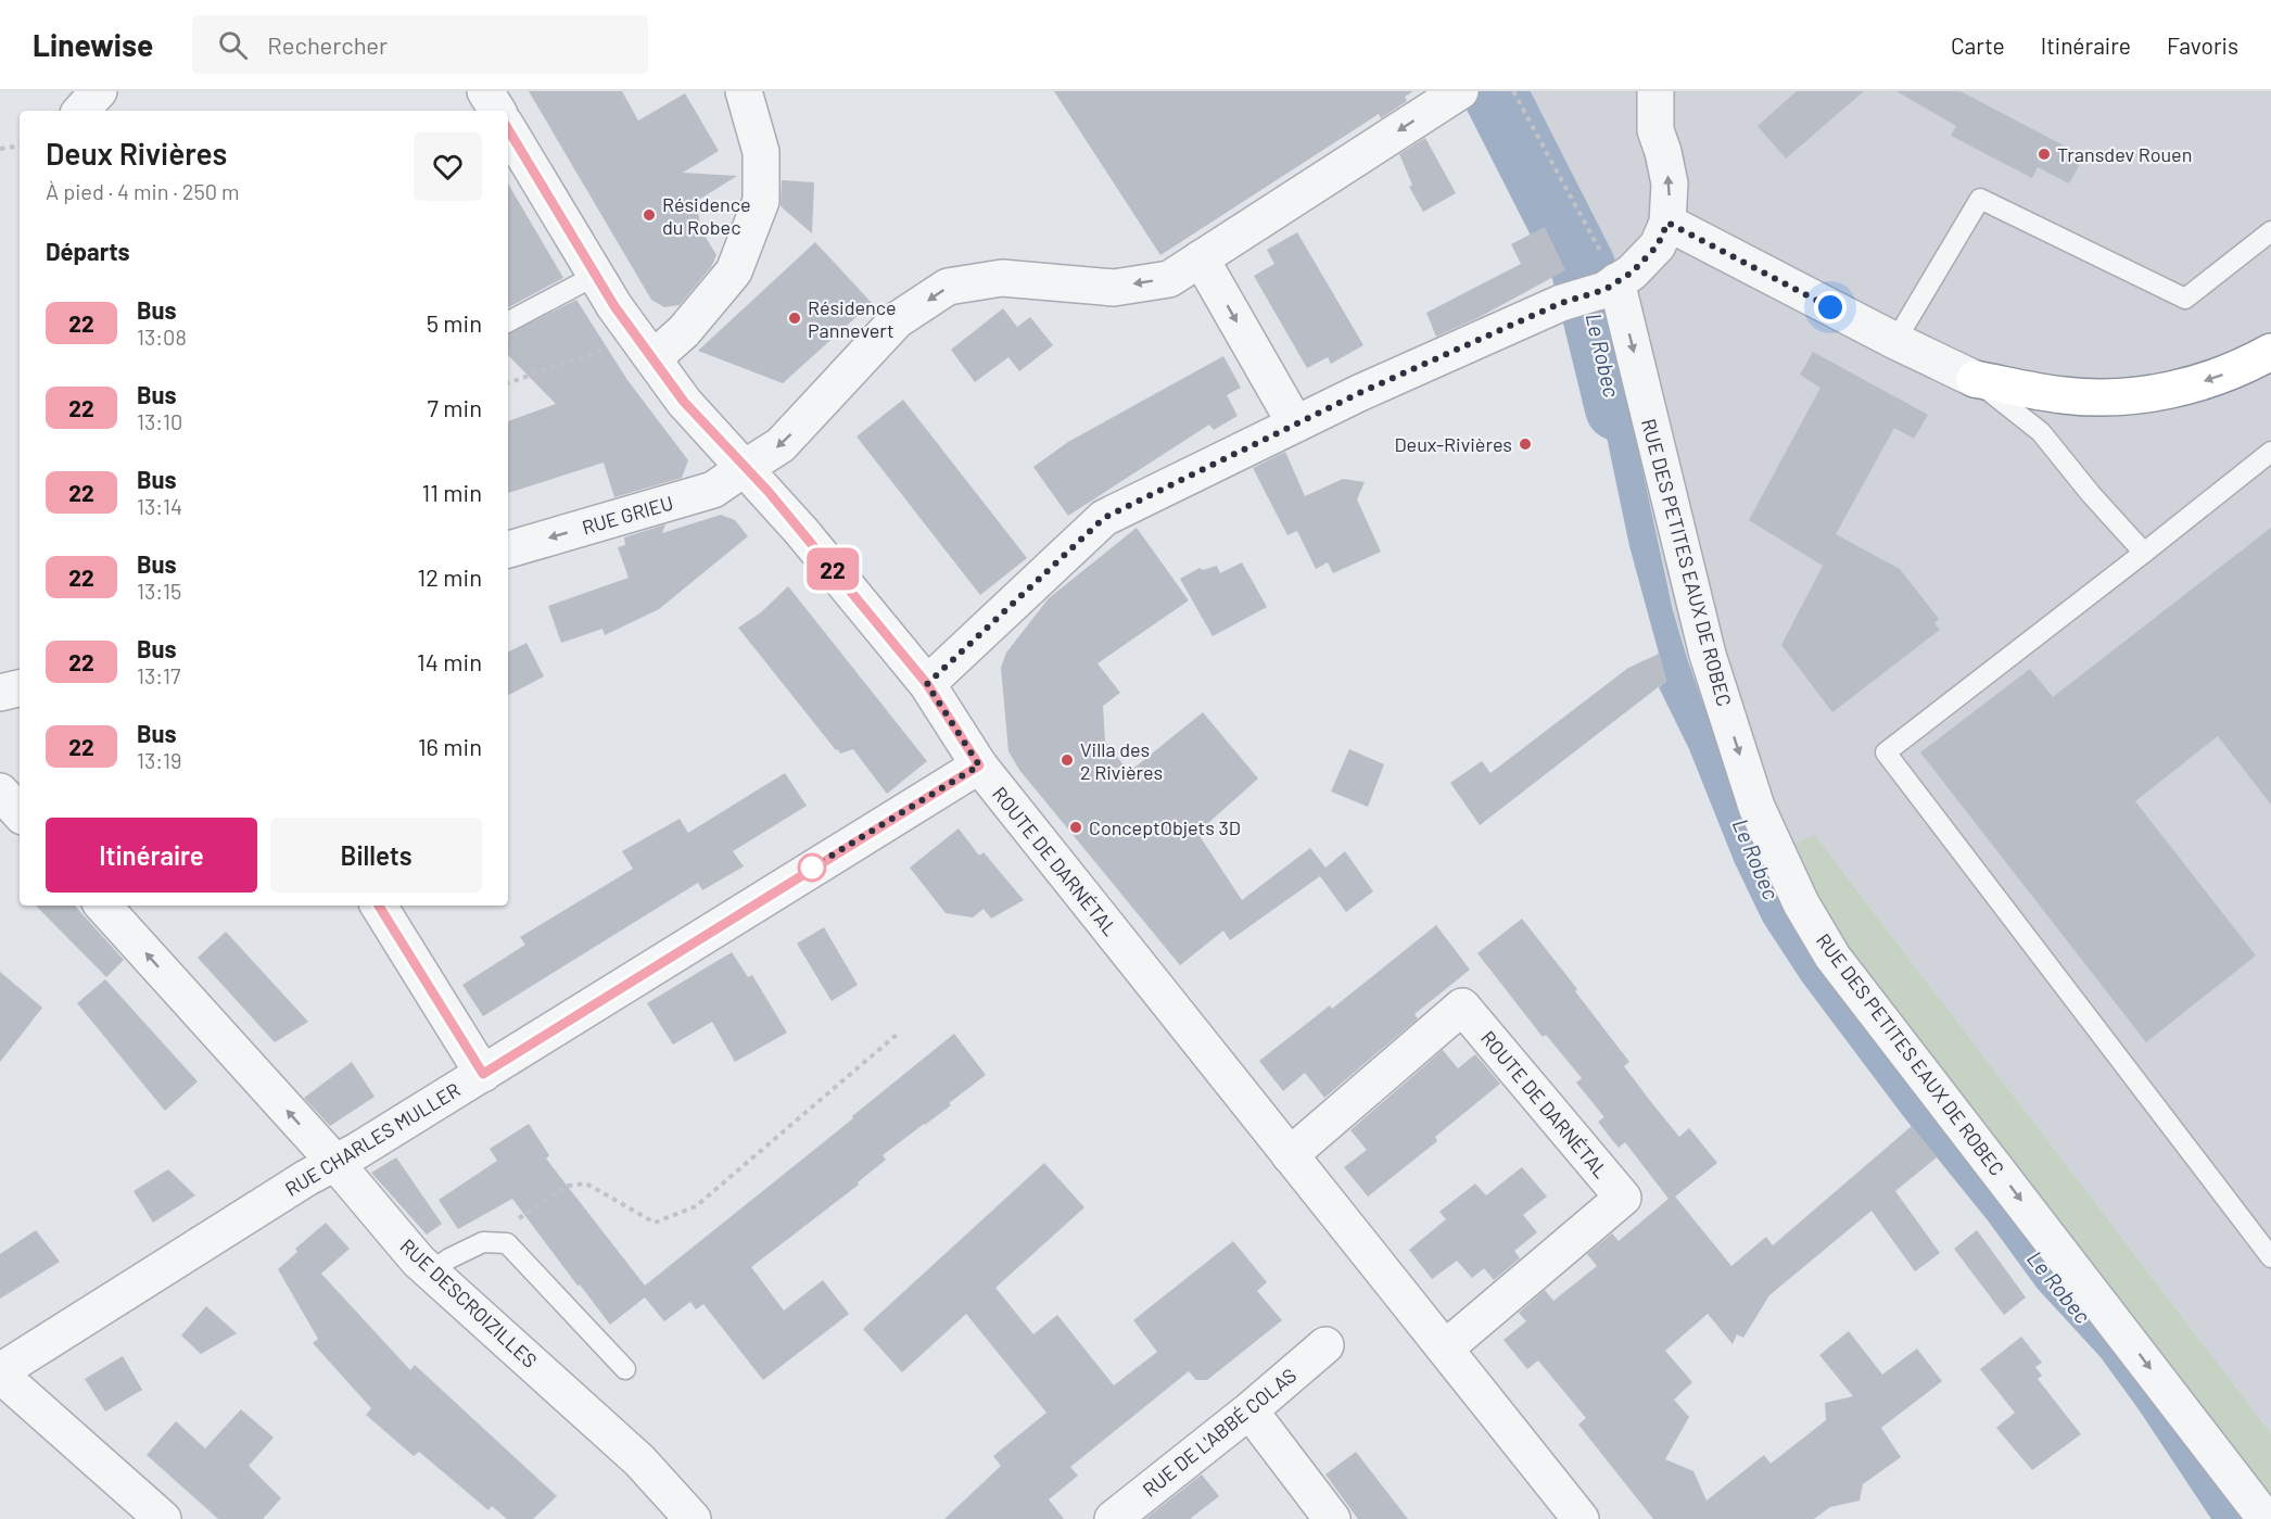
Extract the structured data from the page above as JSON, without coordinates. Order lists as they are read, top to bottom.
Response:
{
  "streets": {
    "street": [
      "RUE GRIEU",
      "RUE DES PETITES EAUX DE ROBEC",
      "ROUTE DE DARNÉTAL",
      "RUE CHARLES MULLER",
      "RUE DESCROIZILLES",
      "RUE DE L'ABBÉ COLAS"
    ]
  },
  "crossings": [
    ["RUE GRIEU", "ROUTE DE DARNÉTAL"],
    ["ROUTE DE DARNÉTAL", "RUE CHARLES MULLER"],
    ["RUE CHARLES MULLER", "RUE DESCROIZILLES"]
  ],
  "one_way": ["RUE DES PETITES EAUX DE ROBEC"],
  "water": ["Le Robec"],
  "places": [
    "Transdev Rouen",
    "Résidence du Robec",
    "Résidence Pannevert",
    "Deux-Rivières",
    "Villa des 2 Rivières",
    "ConceptObjets 3D"
  ],
  "lines": ["bus line 22"],
  "page": {
    "header": "Linewise",
    "search": "Rechercher",
    "nav": ["Carte", "Itinéraire", "Favoris"],
    "on_map": "22",
    "heading": [
      ["Deux Rivières", "À pied · 4 min · 250 m"],
      "Départs"
    ],
    "list": [
      {
        "mark": "22",
        "name": "Bus",
        "note": "13:08",
        "value": "5 min"
      },
      {
        "mark": "22",
        "name": "Bus",
        "note": "13:10",
        "value": "7 min"
      },
      {
        "mark": "22",
        "name": "Bus",
        "note": "13:14",
        "value": "11 min"
      },
      {
        "mark": "22",
        "name": "Bus",
        "note": "13:15",
        "value": "12 min"
      },
      {
        "mark": "22",
        "name": "Bus",
        "note": "13:17",
        "value": "14 min"
      },
      {
        "mark": "22",
        "name": "Bus",
        "note": "13:19",
        "value": "16 min"
      }
    ],
    "buttons": ["Itinéraire", "Billets"]
  }
}
